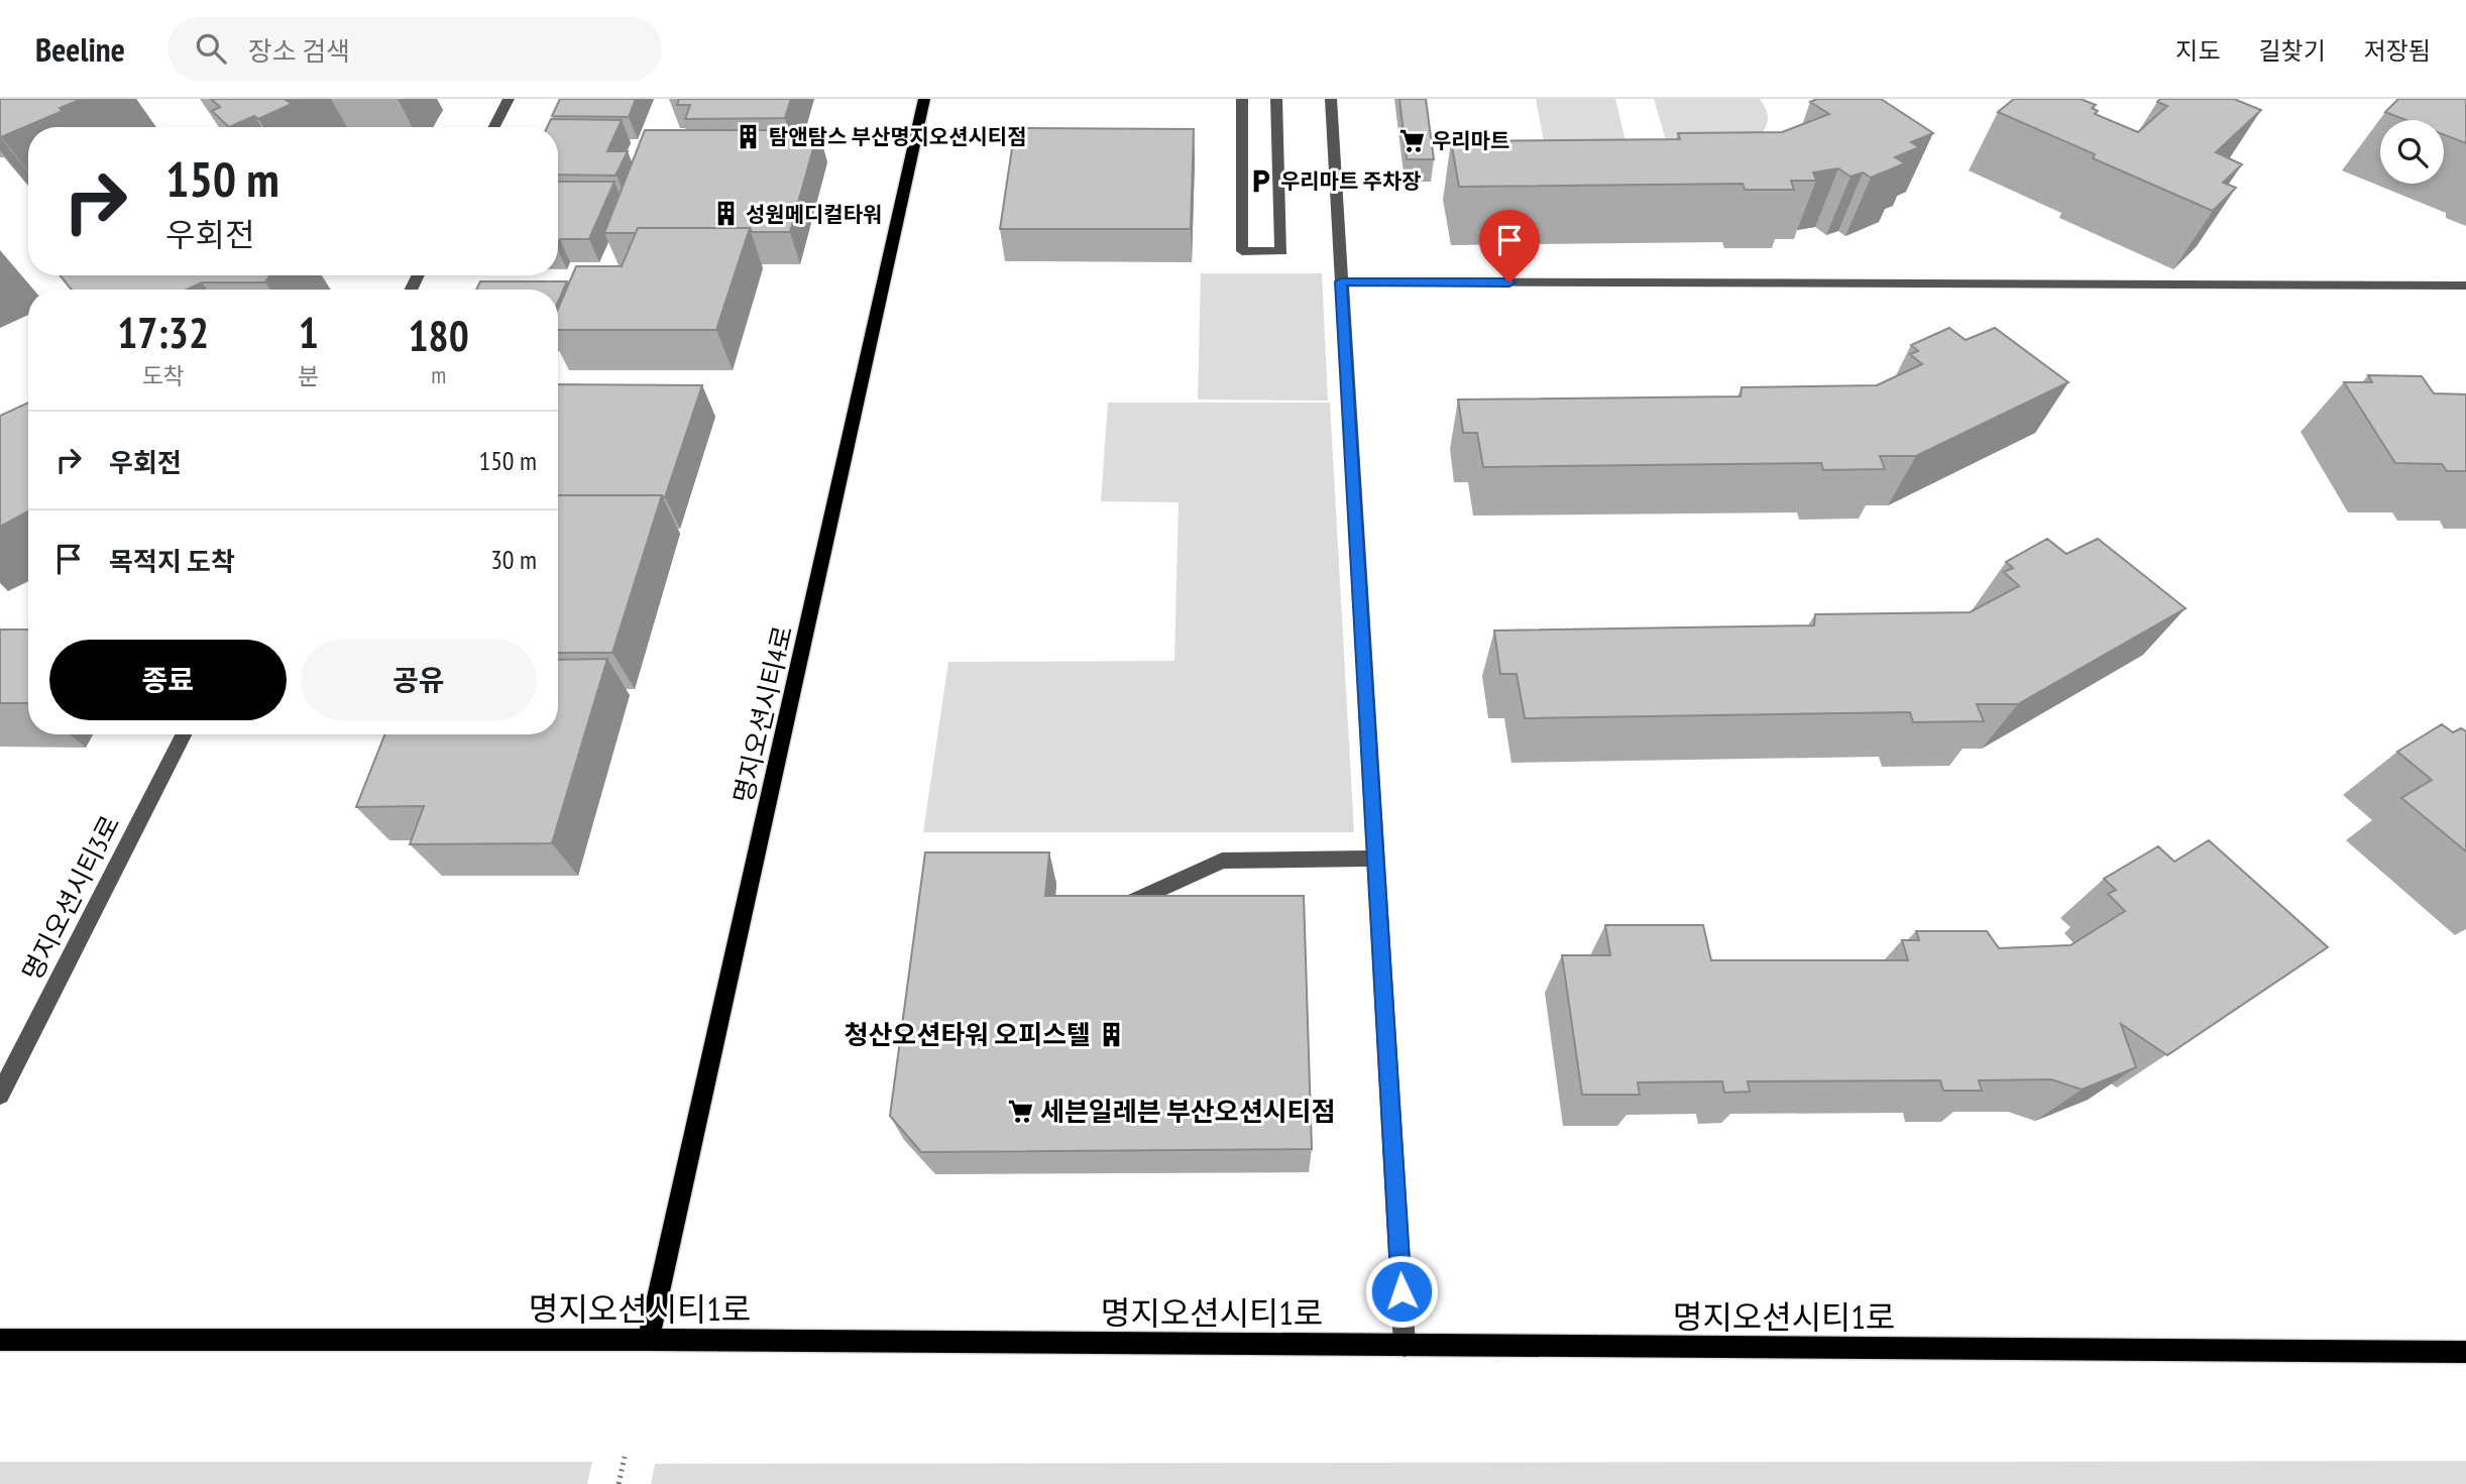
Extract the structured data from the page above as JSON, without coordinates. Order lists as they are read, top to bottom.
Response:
{
  "streets": {
    "main road": ["명지오션시티4로", "명지오션시티1로"],
    "street": ["명지오션시티3로"]
  },
  "crossings": [
    ["명지오션시티4로", "명지오션시티1로"]
  ],
  "places": {
    "building": ["탐앤탐스 부산명지오션시티점", "성원메디컬타워", "청산오션타워 오피스텔"],
    "supermarket": ["우리마트", "세븐일레븐 부산오션시티점"],
    "parking": ["우리마트 주차장"]
  },
  "page": {
    "header": "Beeline",
    "search": "장소 검색",
    "nav": ["지도", "길찾기", "저장됨"],
    "turn": ["150 m", "우회전"],
    "eta": [
      "17:32",
      "도착",
      "1",
      "분",
      "180",
      "m"
    ],
    "list": [
      {
        "name": "우회전",
        "value": "150 m"
      },
      {
        "name": "목적지 도착",
        "value": "30 m"
      }
    ],
    "buttons": ["종료", "공유"]
  }
}
